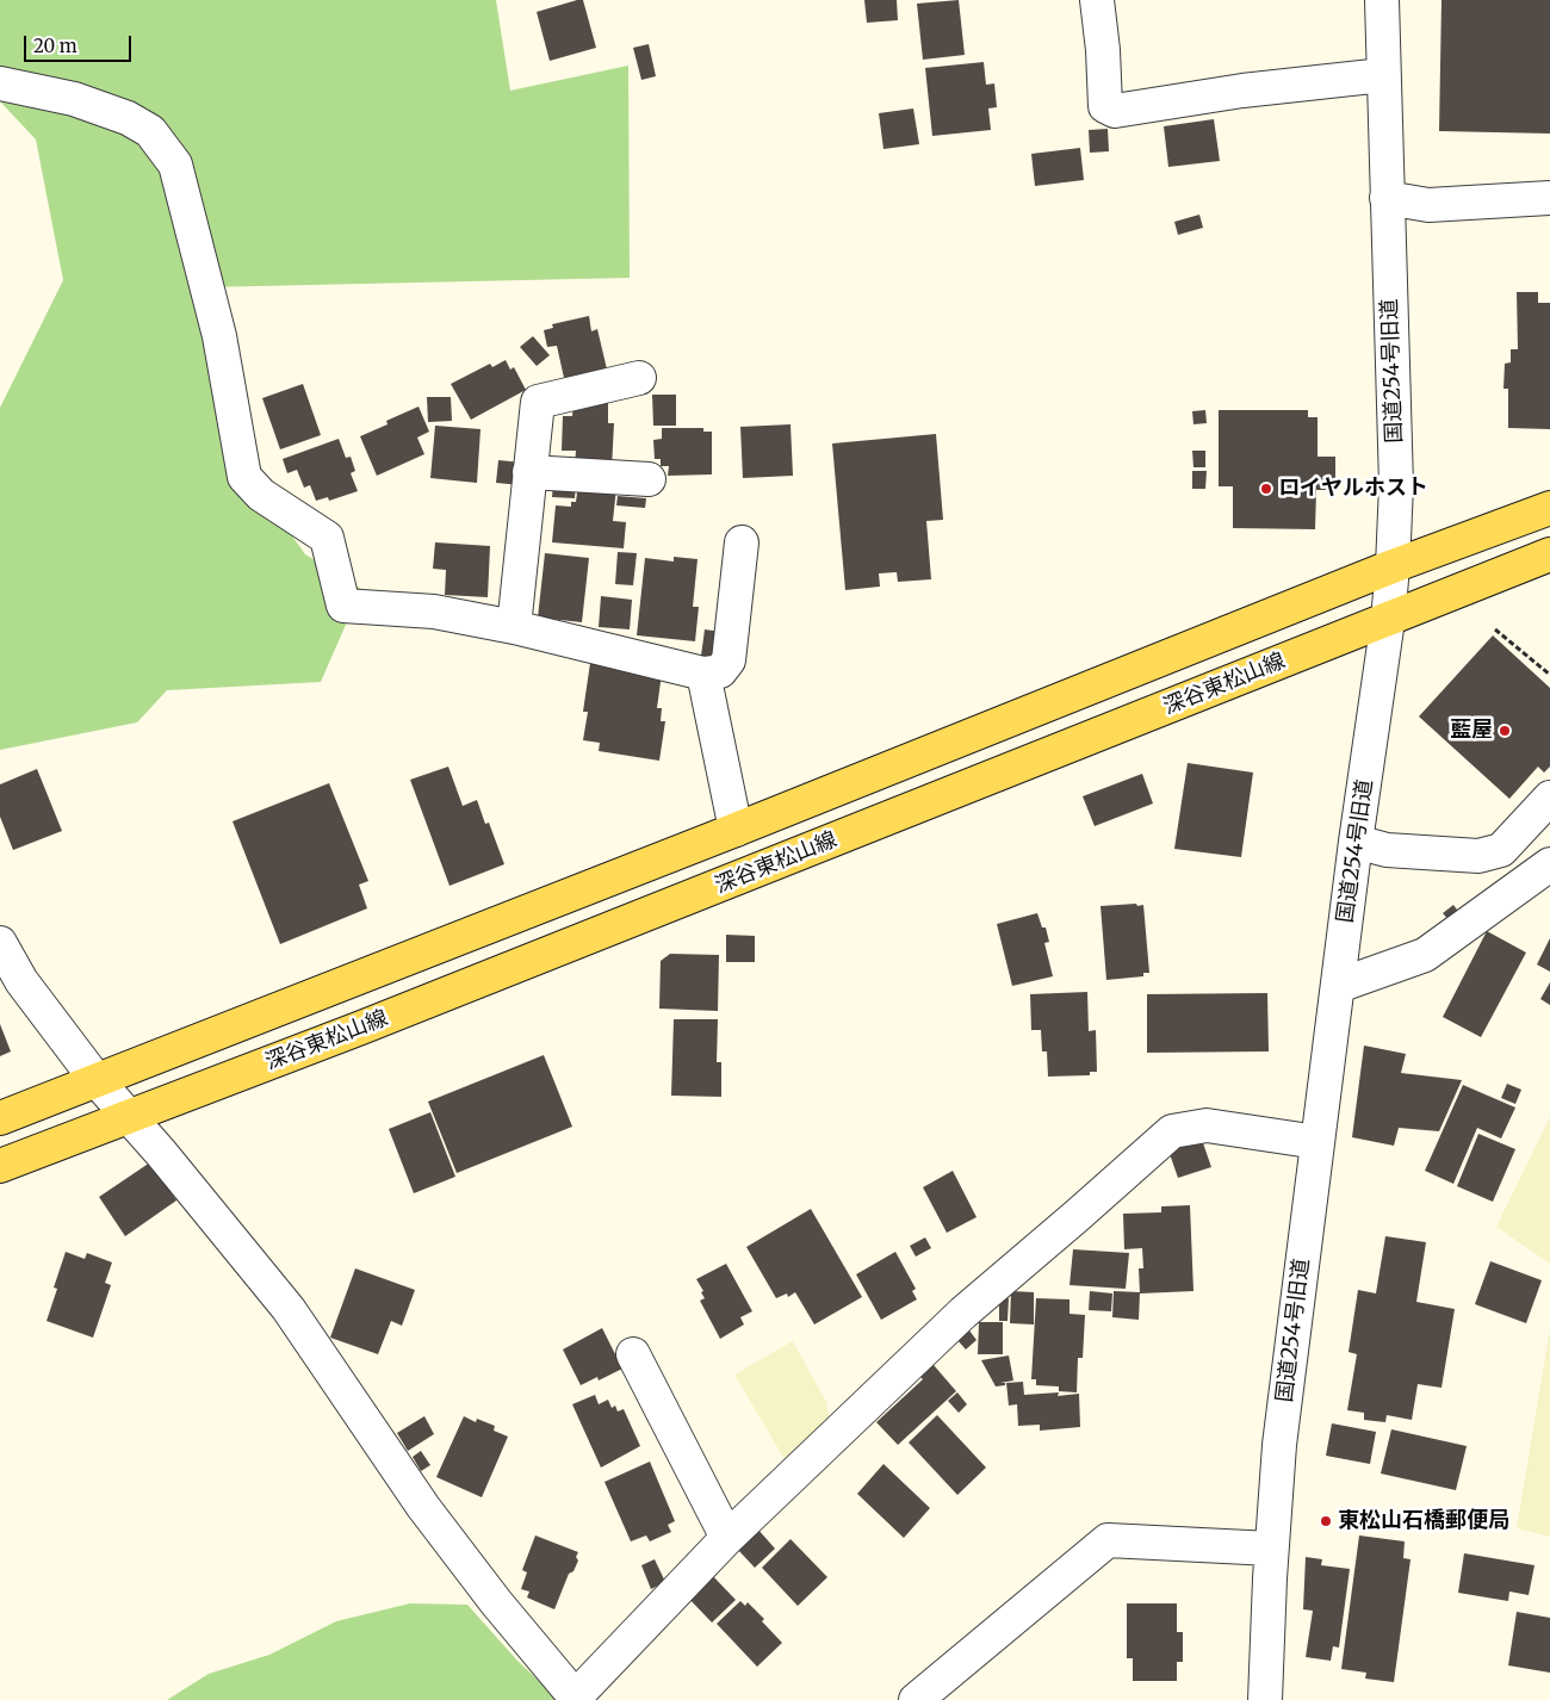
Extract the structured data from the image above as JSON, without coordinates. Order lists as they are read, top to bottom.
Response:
{
  "streets": {
    "main road": ["深谷東松山線"],
    "street": ["国道254号旧道"]
  },
  "crossings": [
    ["国道254号旧道", "深谷東松山線"]
  ],
  "places": ["ロイヤルホスト", "藍屋", "東松山石橋郵便局"],
  "scale_bar": "20 m"
}
